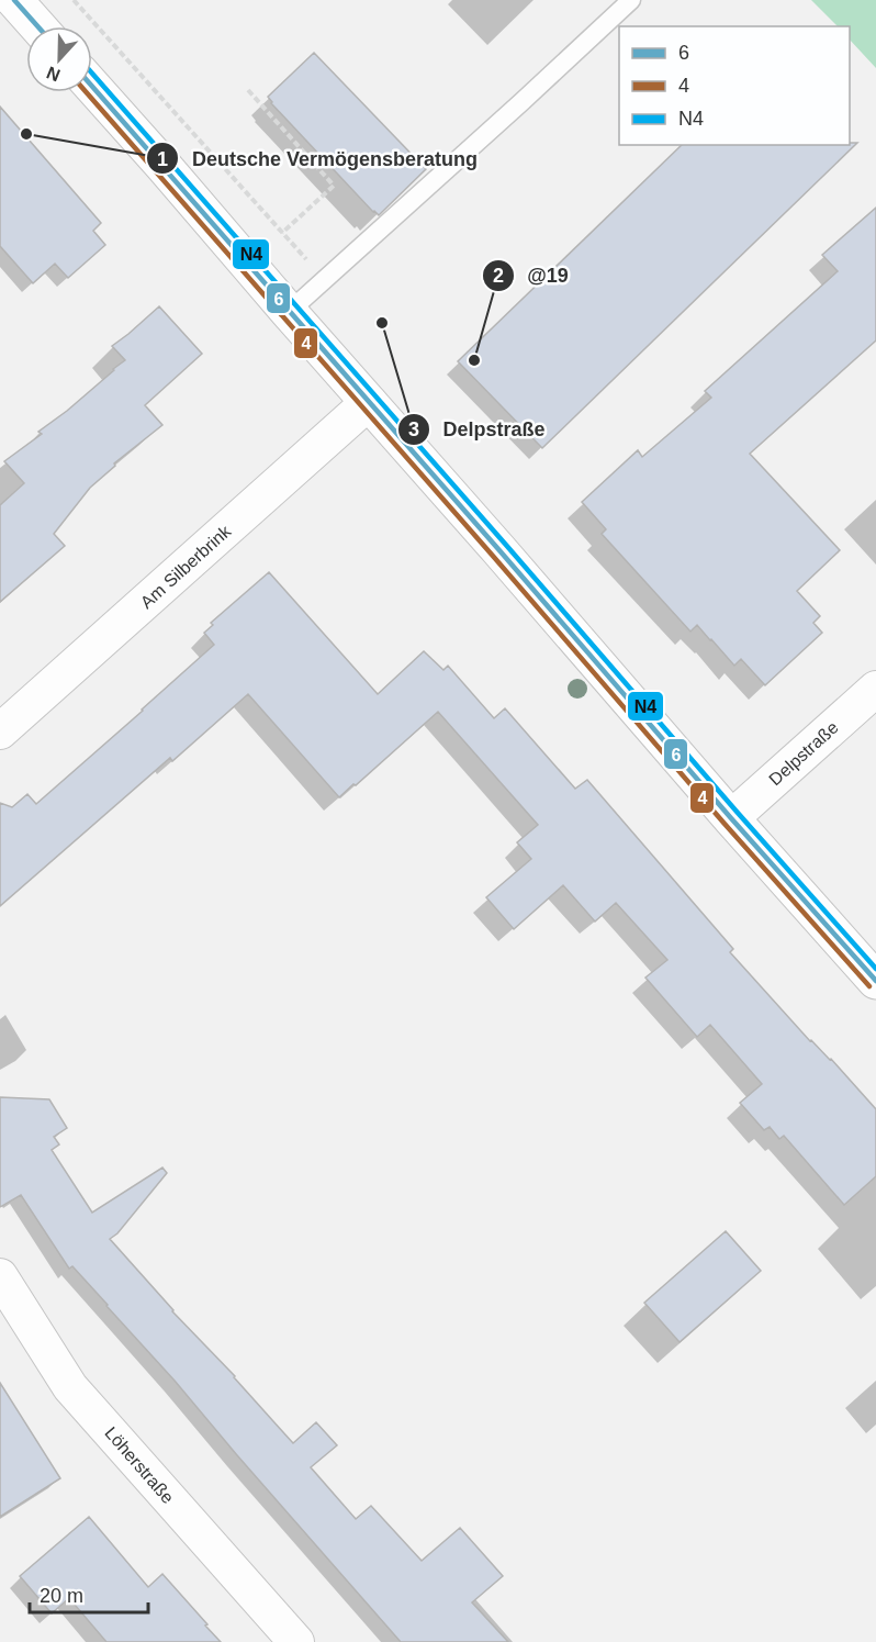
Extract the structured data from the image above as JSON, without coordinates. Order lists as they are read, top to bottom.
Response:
{
  "streets": {
    "street": ["Am Silberbrink", "Delpstraße", "Löherstraße"]
  },
  "places": ["Deutsche Vermögensberatung", "Delpstraße", "@19"],
  "lines": ["transit line 6", "transit line N4", "transit line 4"],
  "legend": ["6", "4", "N4"],
  "scale_bar": "20 m",
  "north": "bottom"
}
